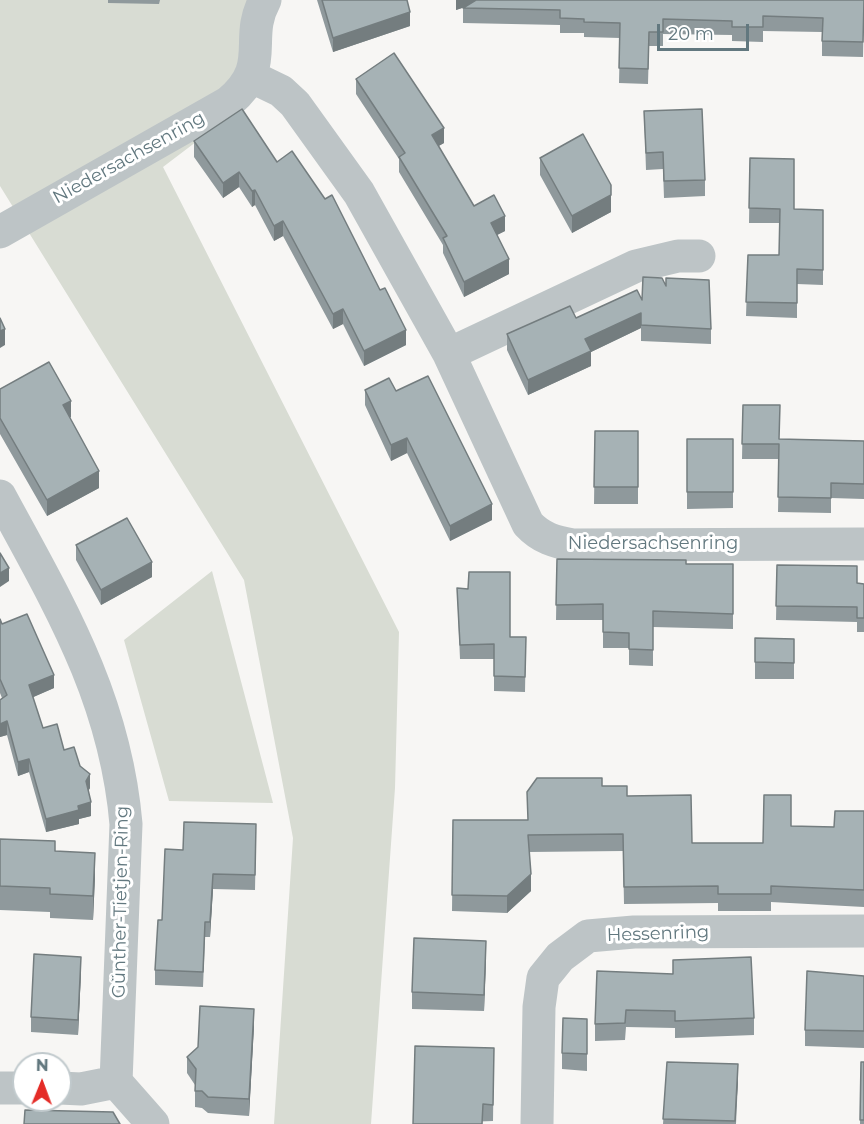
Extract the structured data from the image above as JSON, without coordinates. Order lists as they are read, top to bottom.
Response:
{
  "streets": {
    "street": ["Niedersachsenring", "Günther-Tietjen-Ring", "Hessenring"]
  },
  "scale_bar": "20 m",
  "north": "top"
}
